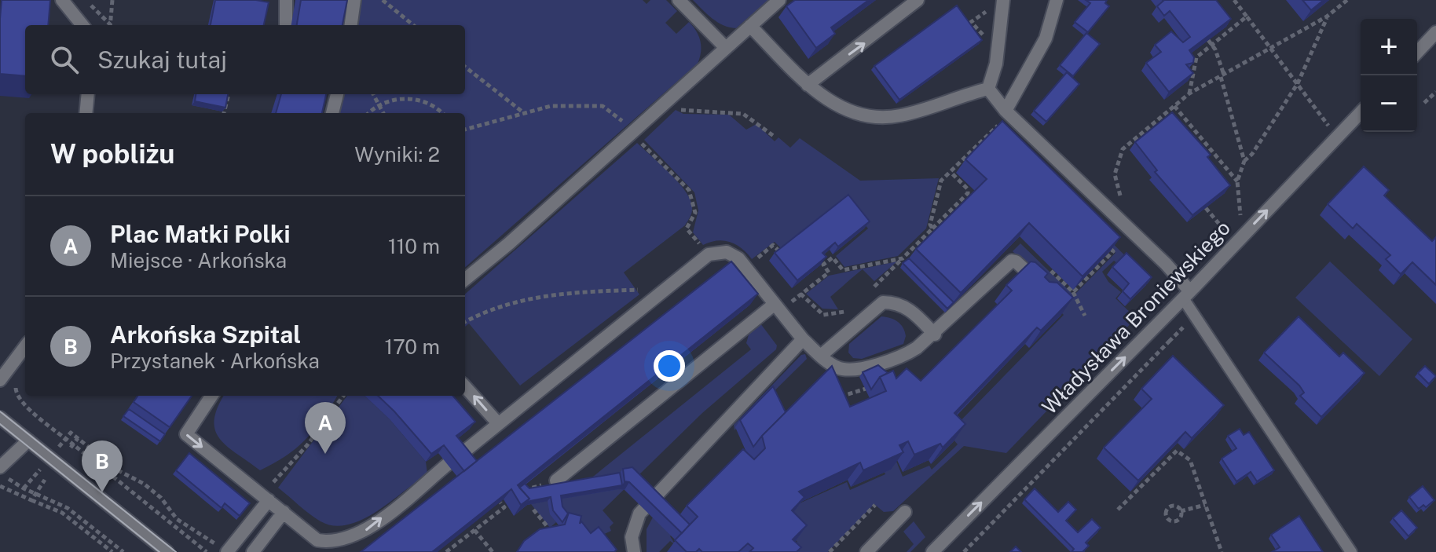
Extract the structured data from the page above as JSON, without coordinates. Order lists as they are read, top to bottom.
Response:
{
  "streets": {
    "street": ["Władysława Broniewskiego"]
  },
  "one_way": ["Władysława Broniewskiego"],
  "page": {
    "map_buttons": ["+", "−"],
    "search": "Szukaj tutaj",
    "heading": ["W pobliżu", "Wyniki: 2"],
    "list": [
      {
        "mark": "A",
        "name": "Plac Matki Polki",
        "note": "Miejsce · Arkońska",
        "value": "110 m"
      },
      {
        "mark": "B",
        "name": "Arkońska Szpital",
        "note": "Przystanek · Arkońska",
        "value": "170 m"
      }
    ],
    "pins": ["A", "B"]
  }
}
